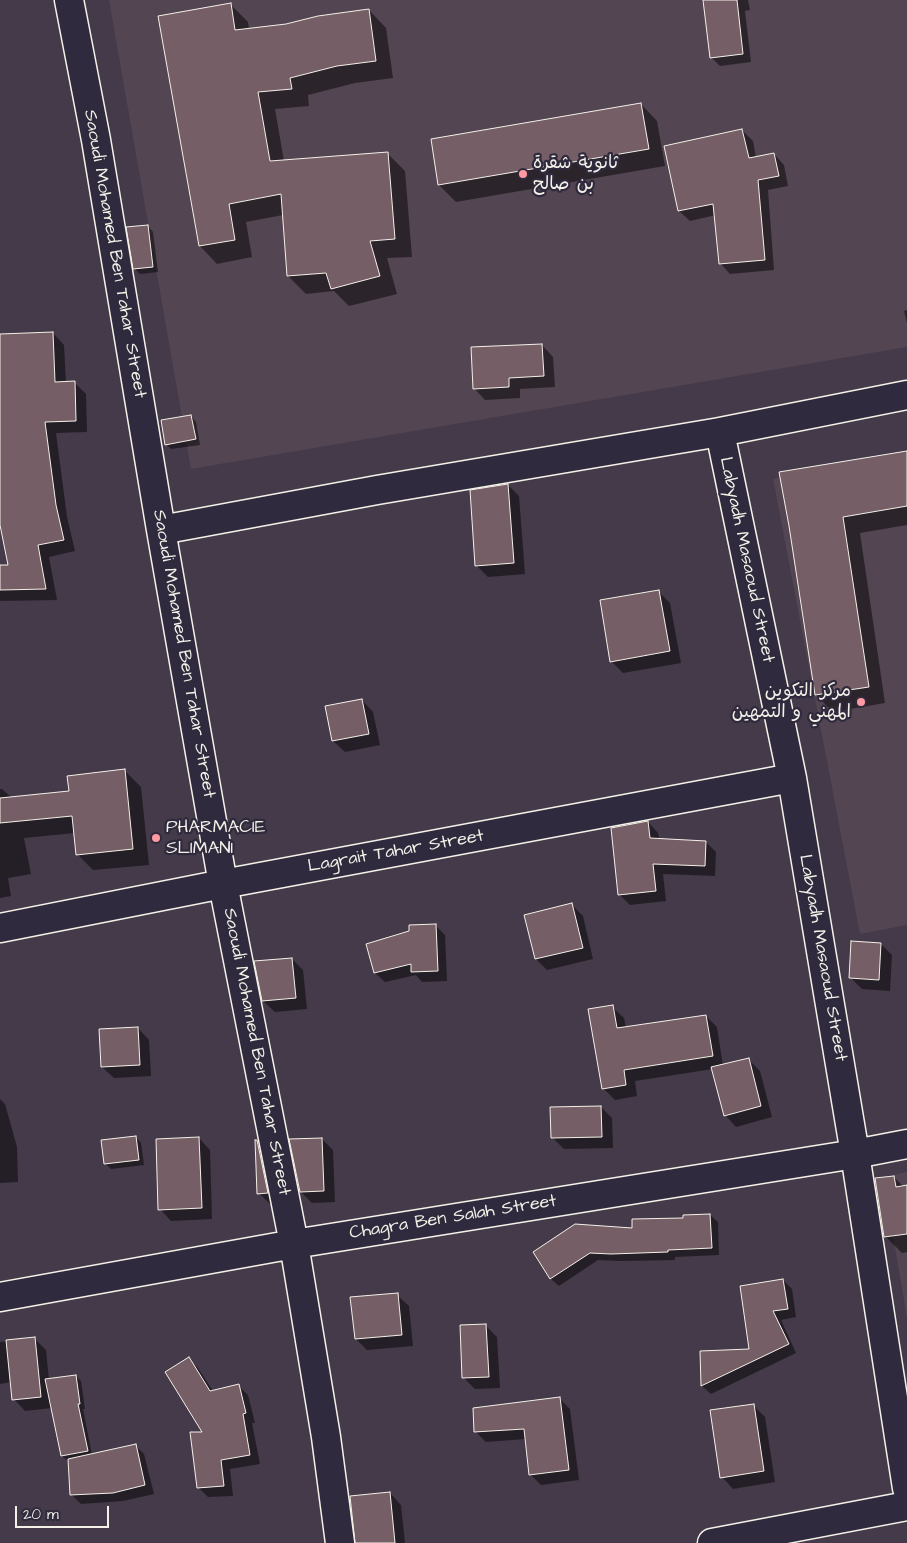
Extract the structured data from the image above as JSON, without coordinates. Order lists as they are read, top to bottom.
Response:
{
  "streets": {
    "street": [
      "Saoudi Mohamed Ben Tahar Street",
      "Labyadh Masaoud Street",
      "Lagrait Tahar Street",
      "Chagra Ben Salah Street"
    ]
  },
  "crossings": [
    ["Saoudi Mohamed Ben Tahar Street", "Lagrait Tahar Street"],
    ["Saoudi Mohamed Ben Tahar Street", "Chagra Ben Salah Street"],
    ["Labyadh Masaoud Street", "Lagrait Tahar Street"],
    ["Labyadh Masaoud Street", "Chagra Ben Salah Street"]
  ],
  "places": ["ثانوية شقرة بن صالح", "مركز التكوين المهني و التمهين", "PHARMACIE SLIMANI"],
  "scale_bar": "20 m"
}
